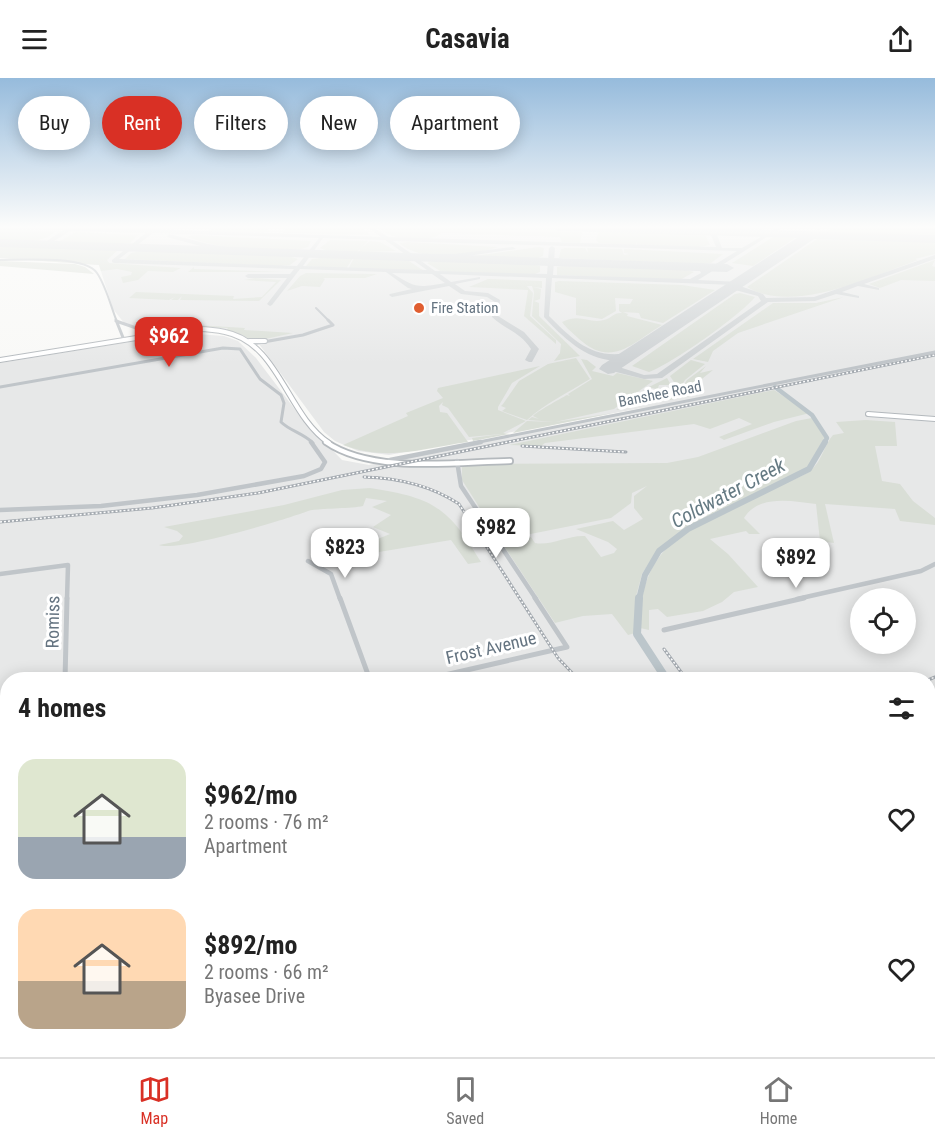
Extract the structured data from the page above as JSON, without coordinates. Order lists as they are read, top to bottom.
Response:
{
  "streets": {
    "street": ["Banshee Road", "Romiss", "Frost Avenue"]
  },
  "water": ["Coldwater Creek"],
  "places": ["Fire Station"],
  "page": {
    "header": "Casavia",
    "chip": [
      "Buy",
      "Rent",
      "Filters",
      "New",
      "Apartment"
    ],
    "price": [
      "$962",
      "$982",
      "$823",
      "$892"
    ],
    "heading": "4 homes",
    "list": [
      {
        "name": "$962/mo",
        "note": "2 rooms · 76 m² · Apartment"
      },
      {
        "name": "$892/mo",
        "note": "2 rooms · 66 m² · Byasee Drive"
      }
    ],
    "tabs": ["Map", "Saved", "Home"]
  }
}
